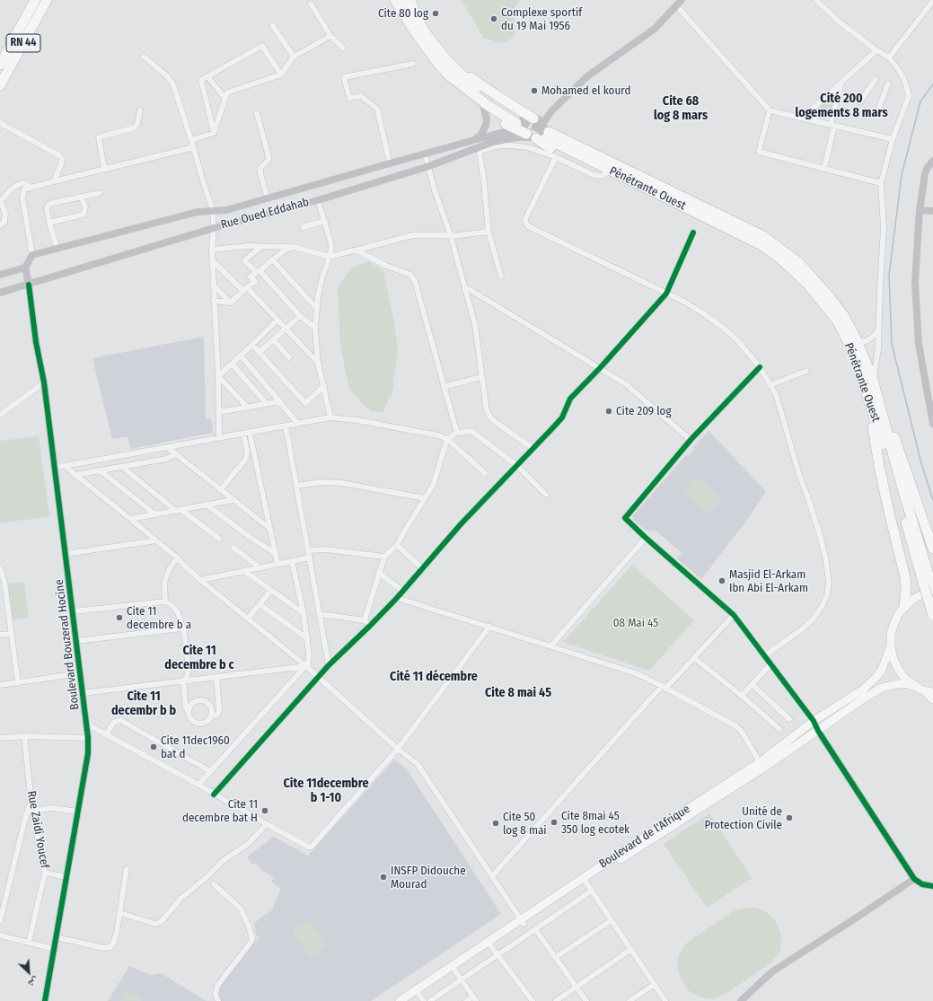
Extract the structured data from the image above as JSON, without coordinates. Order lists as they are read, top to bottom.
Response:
{
  "streets": {
    "highway": ["RN 44", "Pénétrante Ouest"],
    "main road": ["Boulevard de l'Afrique"],
    "street": ["Rue Oued Eddahab", "Boulevard Bouzerad Hocine", "Rue Zaidi Youcef"]
  },
  "crossings": [
    ["Pénétrante Ouest", "Rue Oued Eddahab"],
    ["Rue Oued Eddahab", "Boulevard Bouzerad Hocine"]
  ],
  "districts": [
    "Cité 200 logements 8 mars",
    "Cite 68 log 8 mars",
    "Cite 11 decembre b c",
    "Cité 11 décembre",
    "Cite 8 mai 45",
    "Cite 11 decembr b b",
    "Cite 11decembre b 1-10"
  ],
  "parks": ["08 Mai 45"],
  "places": [
    "Cite 80 log",
    "Complexe sportif du 19 Mai 1956",
    "Mohamed el kourd",
    "Cite 209 log",
    "Masjid El-Arkam Ibn Abi El-Arkam",
    "Cite 11 decembre b a",
    "Cite 11dec1960 bat d",
    "Cite 11 decembre bat H",
    "Unité de Protection Civile",
    "Cite 8mai 45 350 log ecotek",
    "Cite 50 log 8 mai",
    "INSFP Didouche Mourad"
  ],
  "north": "bottom right"
}
